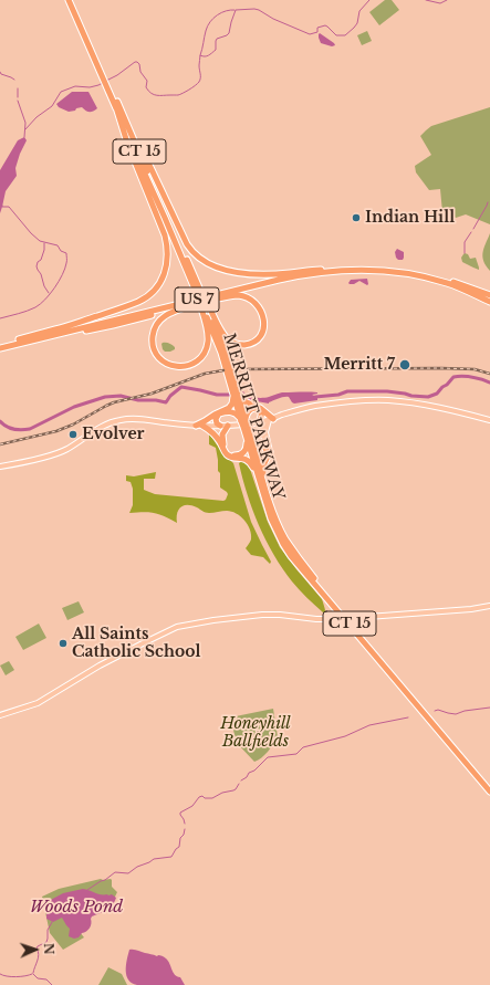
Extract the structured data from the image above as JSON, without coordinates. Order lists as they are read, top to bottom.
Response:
{
  "streets": {
    "highway": ["CT 15", "US 7", "MERRITT PARKWAY"]
  },
  "crossings": [
    ["CT 15", "MERRITT PARKWAY"]
  ],
  "water": ["Woods Pond"],
  "parks": ["Honeyhill Ballfields"],
  "places": [
    "Indian Hill",
    "Merritt 7",
    "Evolver",
    "All Saints Catholic School"
  ],
  "north": "right"
}
